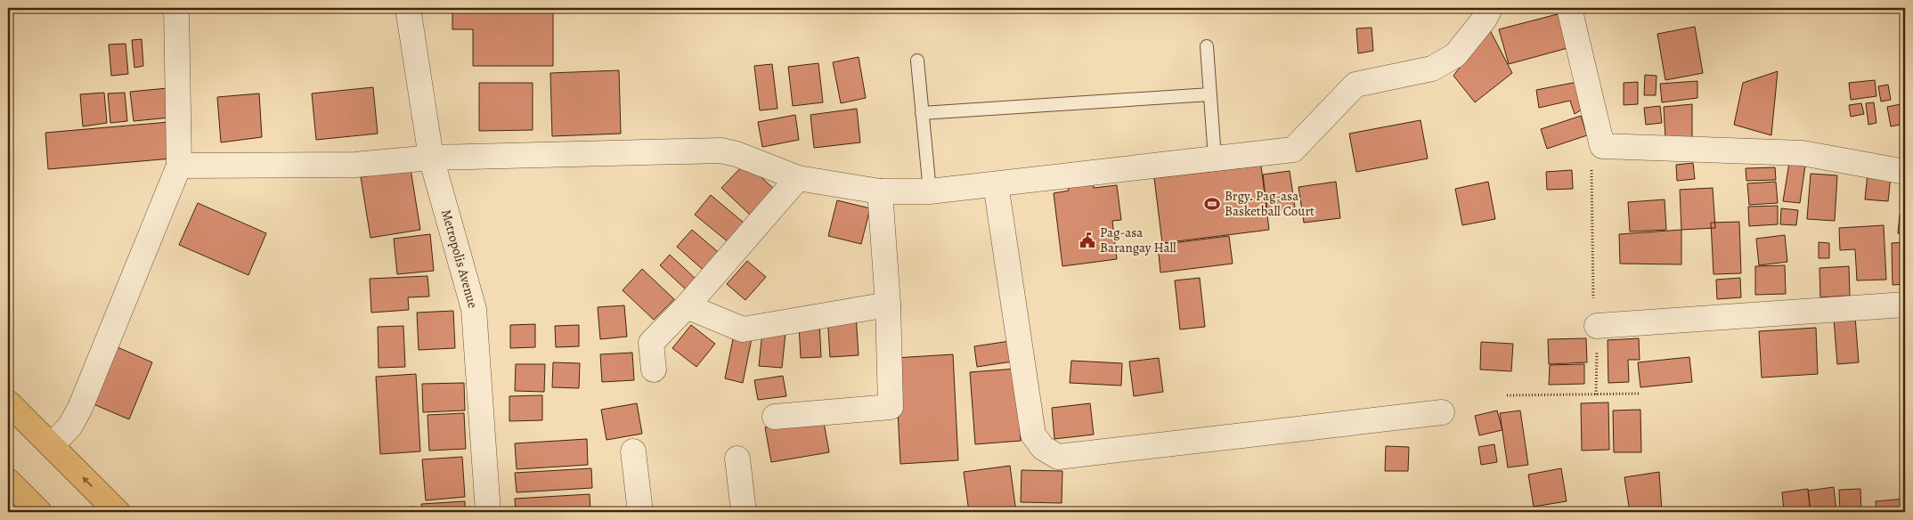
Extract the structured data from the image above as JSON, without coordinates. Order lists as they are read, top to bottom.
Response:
{
  "streets": {
    "street": ["Metropolis Avenue"]
  },
  "places": {
    "sports": ["Brgy. Pag-asa Basketball Court"],
    "public building": ["Pag-asa Barangay Hall"]
  }
}
